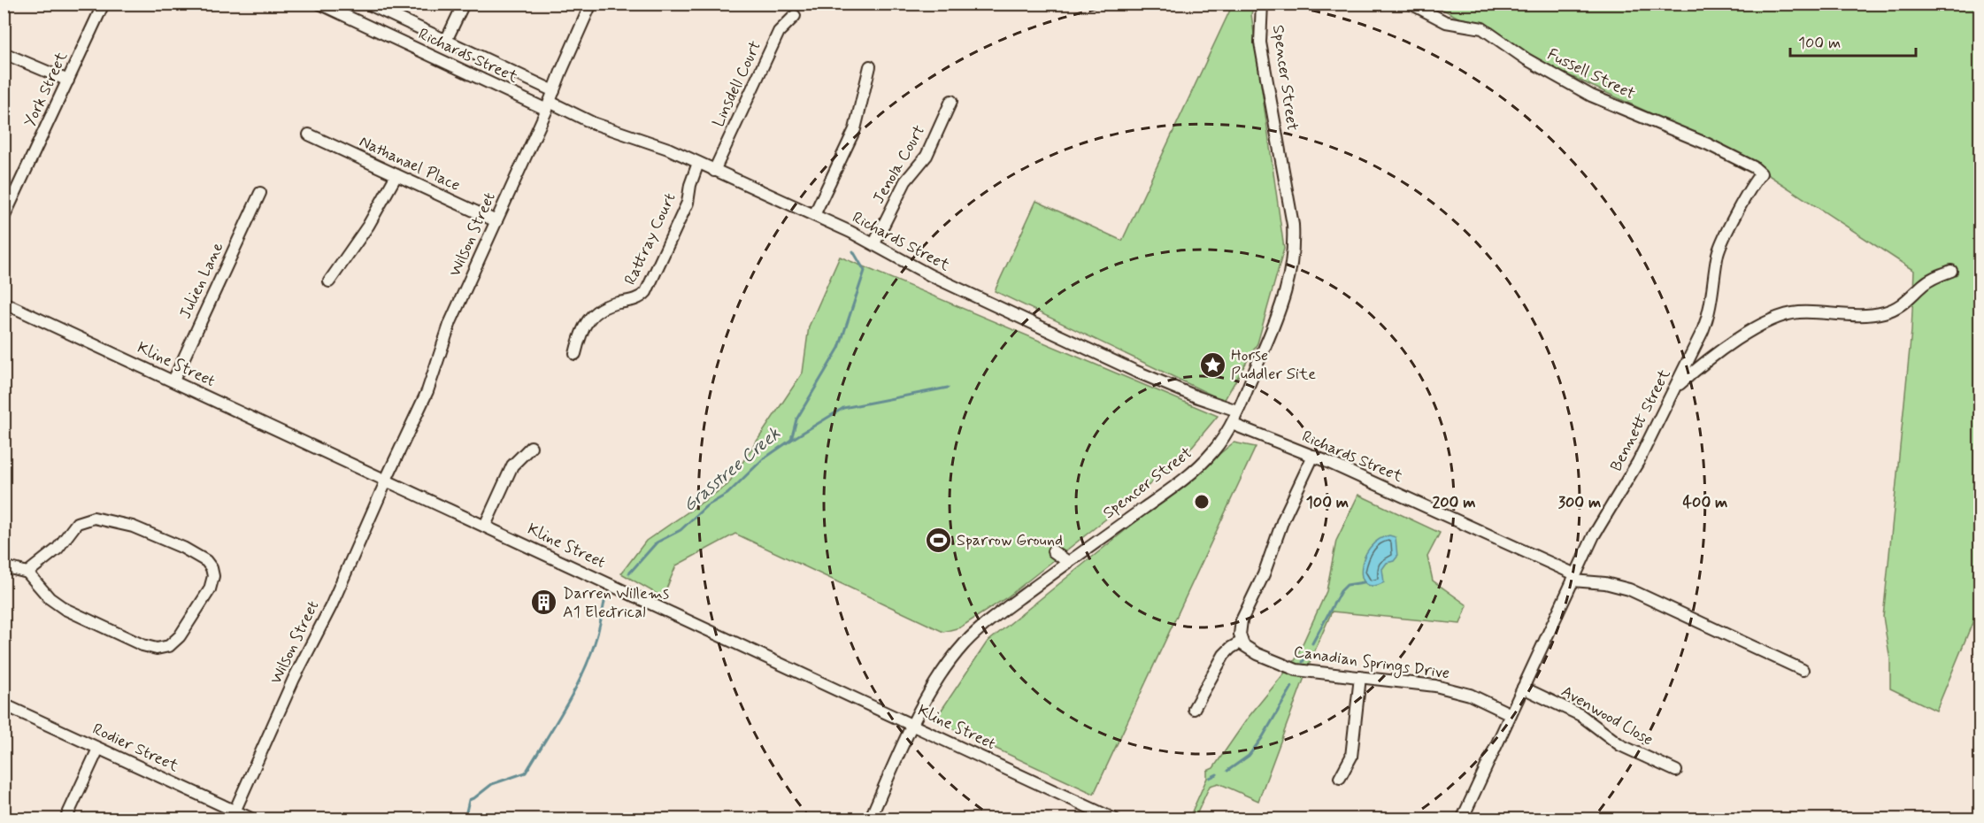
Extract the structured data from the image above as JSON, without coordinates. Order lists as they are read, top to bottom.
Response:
{
  "streets": {
    "street": [
      "Richards Street",
      "Fussell Street",
      "Spencer Street",
      "Linsdell Court",
      "York Street",
      "Nathanael Place",
      "Jenola Court",
      "Wilson Street",
      "Rattray Court",
      "Julien Lane",
      "Kline Street",
      "Bennett Street",
      "Canadian Springs Drive",
      "Avenwood Close",
      "Rodier Street"
    ]
  },
  "crossings": [
    ["Richards Street", "Spencer Street"],
    ["Richards Street", "Linsdell Court"],
    ["Richards Street", "Jenola Court"],
    ["Richards Street", "Wilson Street"],
    ["Richards Street", "Rattray Court"],
    ["Richards Street", "Bennett Street"],
    ["Fussell Street", "Bennett Street"],
    ["Spencer Street", "Kline Street"],
    ["Nathanael Place", "Wilson Street"],
    ["Wilson Street", "Kline Street"],
    ["Wilson Street", "Rodier Street"],
    ["Julien Lane", "Kline Street"],
    ["Bennett Street", "Canadian Springs Drive"],
    ["Bennett Street", "Avenwood Close"]
  ],
  "water": ["Grasstree Creek"],
  "places": {
    "place": ["Horse Puddler Site"],
    "sports": ["Sparrow Ground"],
    "building": ["Darren Willems A1 Electrical"]
  },
  "scale_bar": "100 m",
  "rings": [
    "100 m",
    "200 m",
    "300 m",
    "400 m"
  ]
}
